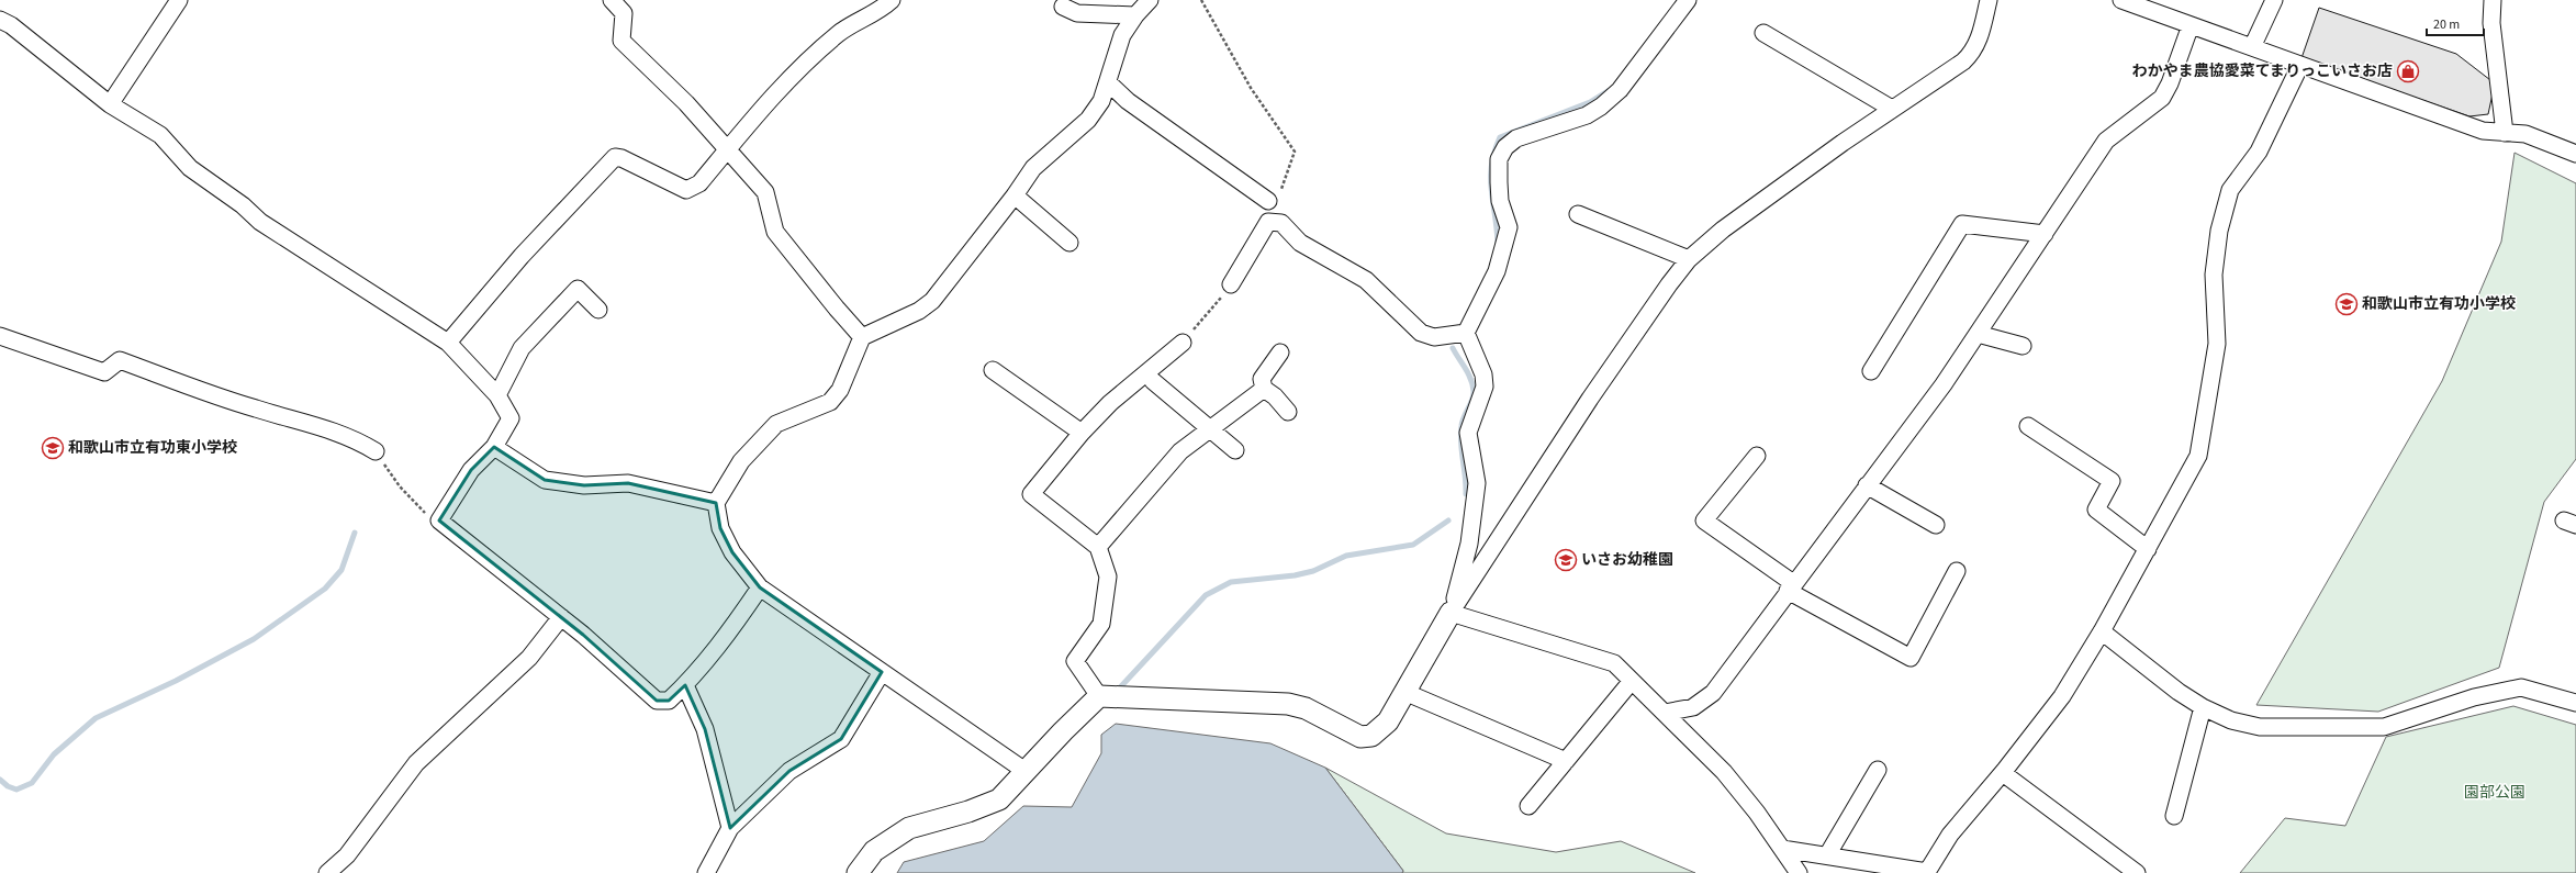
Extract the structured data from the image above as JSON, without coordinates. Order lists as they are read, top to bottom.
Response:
{
  "parks": ["園部公園"],
  "places": {
    "shop": ["わかやま農協愛菜てまりっこいさお店"],
    "school or university": ["和歌山市立有功小学校", "和歌山市立有功東小学校", "いさお幼稚園"]
  },
  "scale_bar": "20 m"
}
